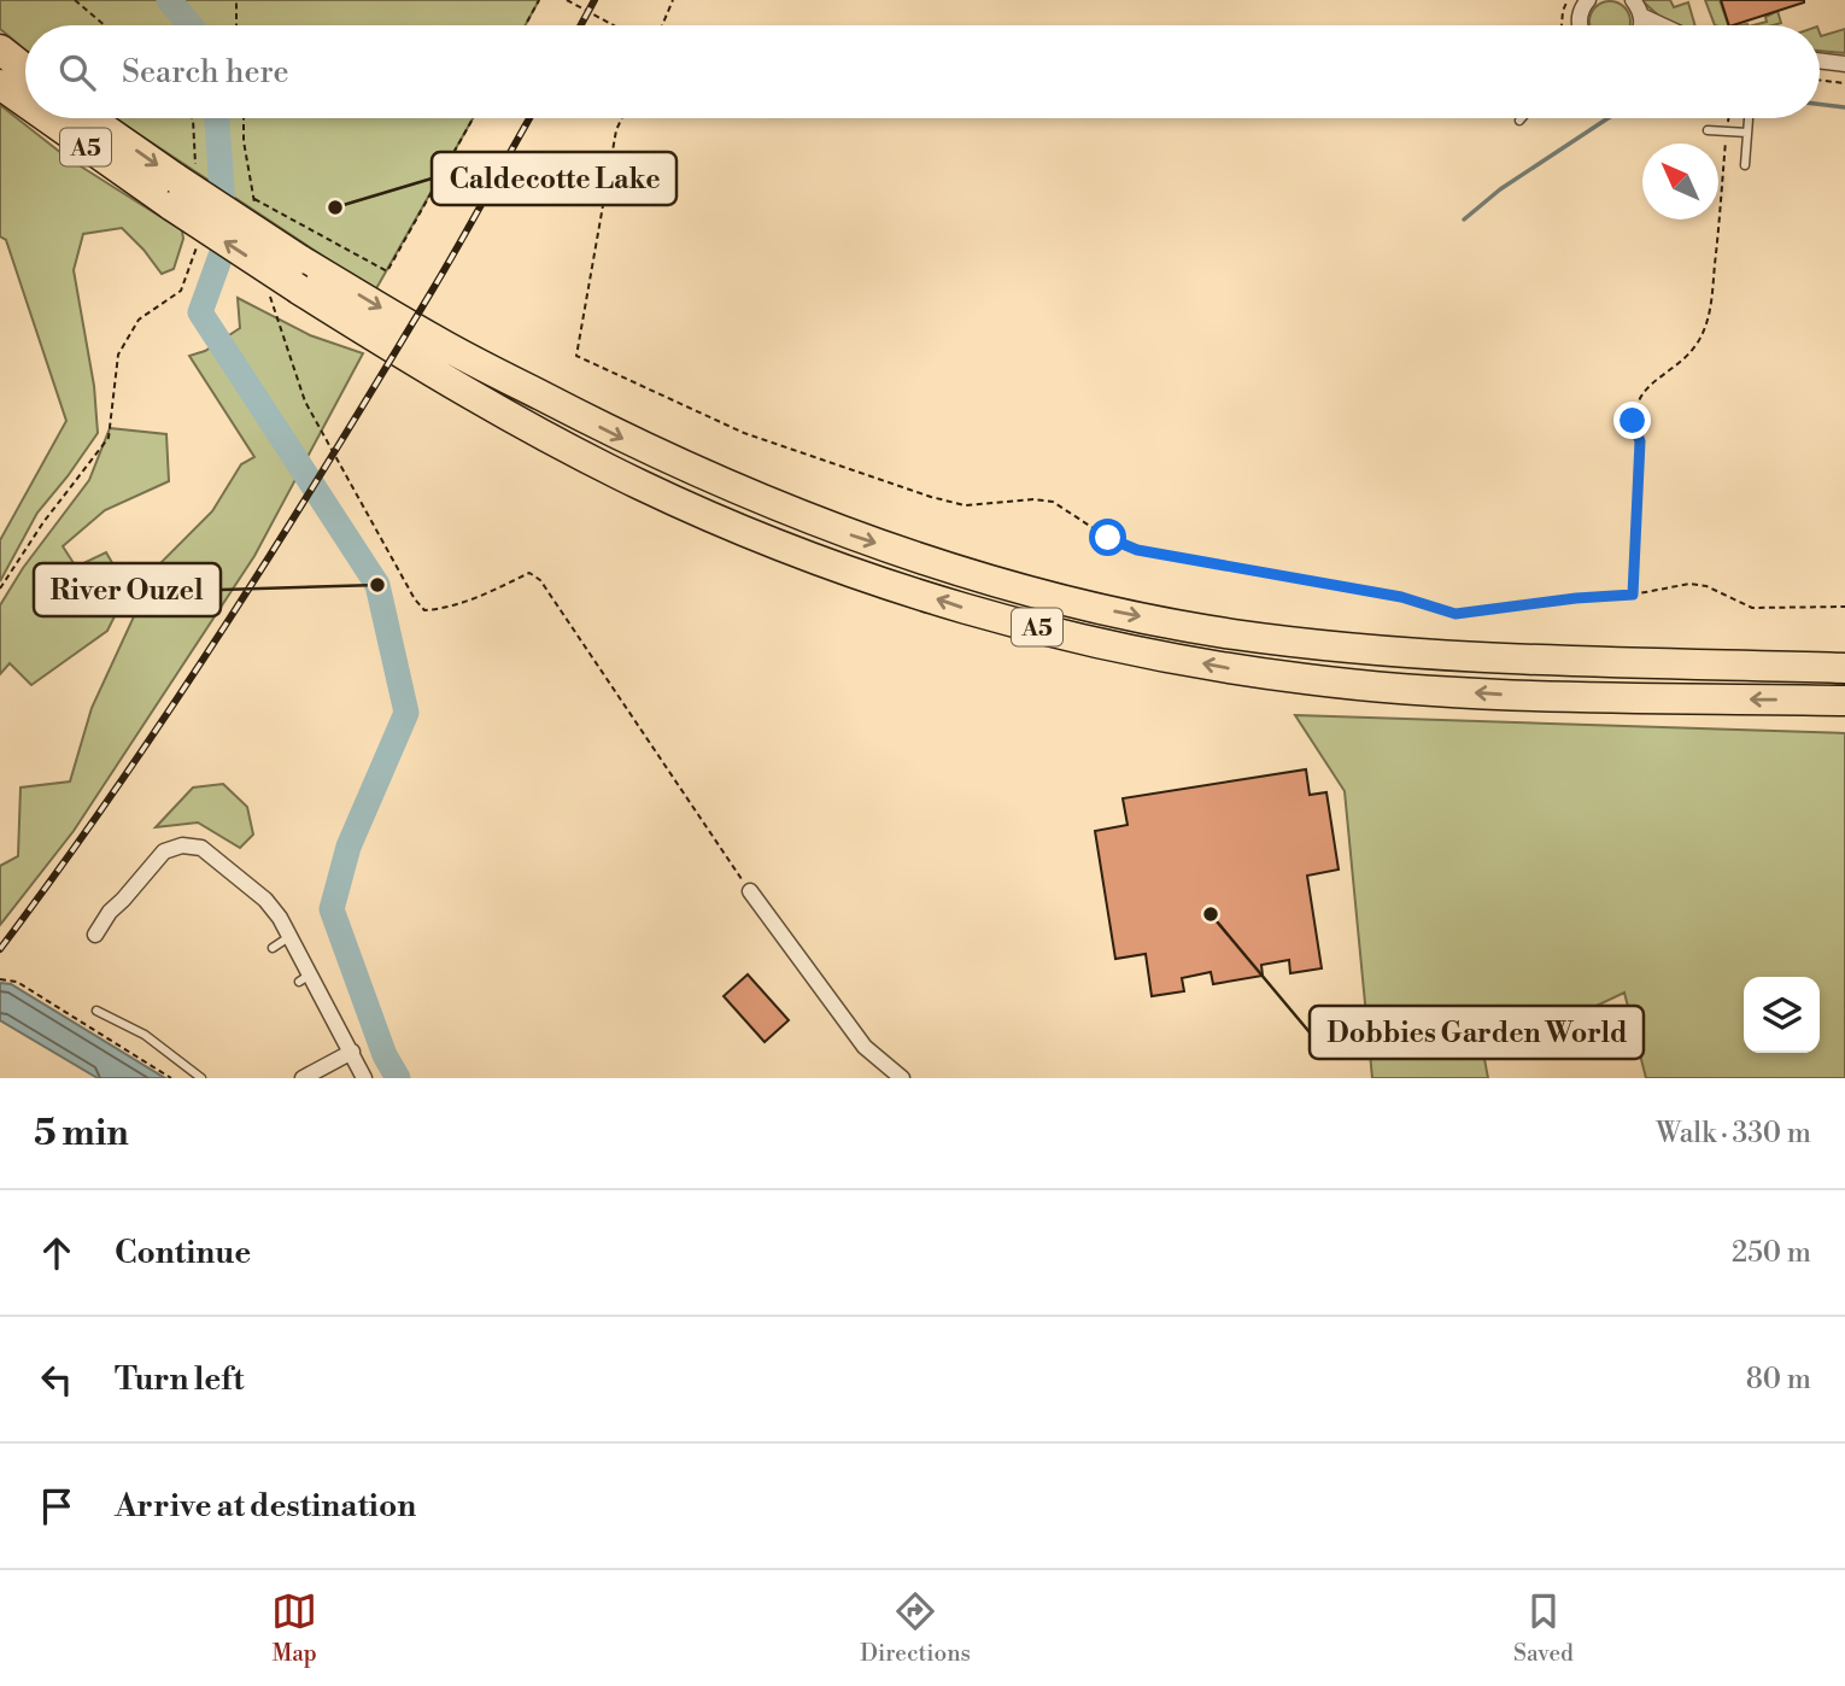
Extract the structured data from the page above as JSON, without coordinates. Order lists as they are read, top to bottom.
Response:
{
  "streets": {
    "highway": ["A5"]
  },
  "places": ["Caldecotte Lake", "River Ouzel", "Dobbies Garden World"],
  "north": "top left",
  "page": {
    "search": "Search here",
    "heading": ["5 min", "Walk · 330 m"],
    "list": [
      ["Continue", "250 m"],
      ["Turn left", "80 m"],
      "Arrive at destination"
    ],
    "nav": ["Map", "Directions", "Saved"]
  }
}
